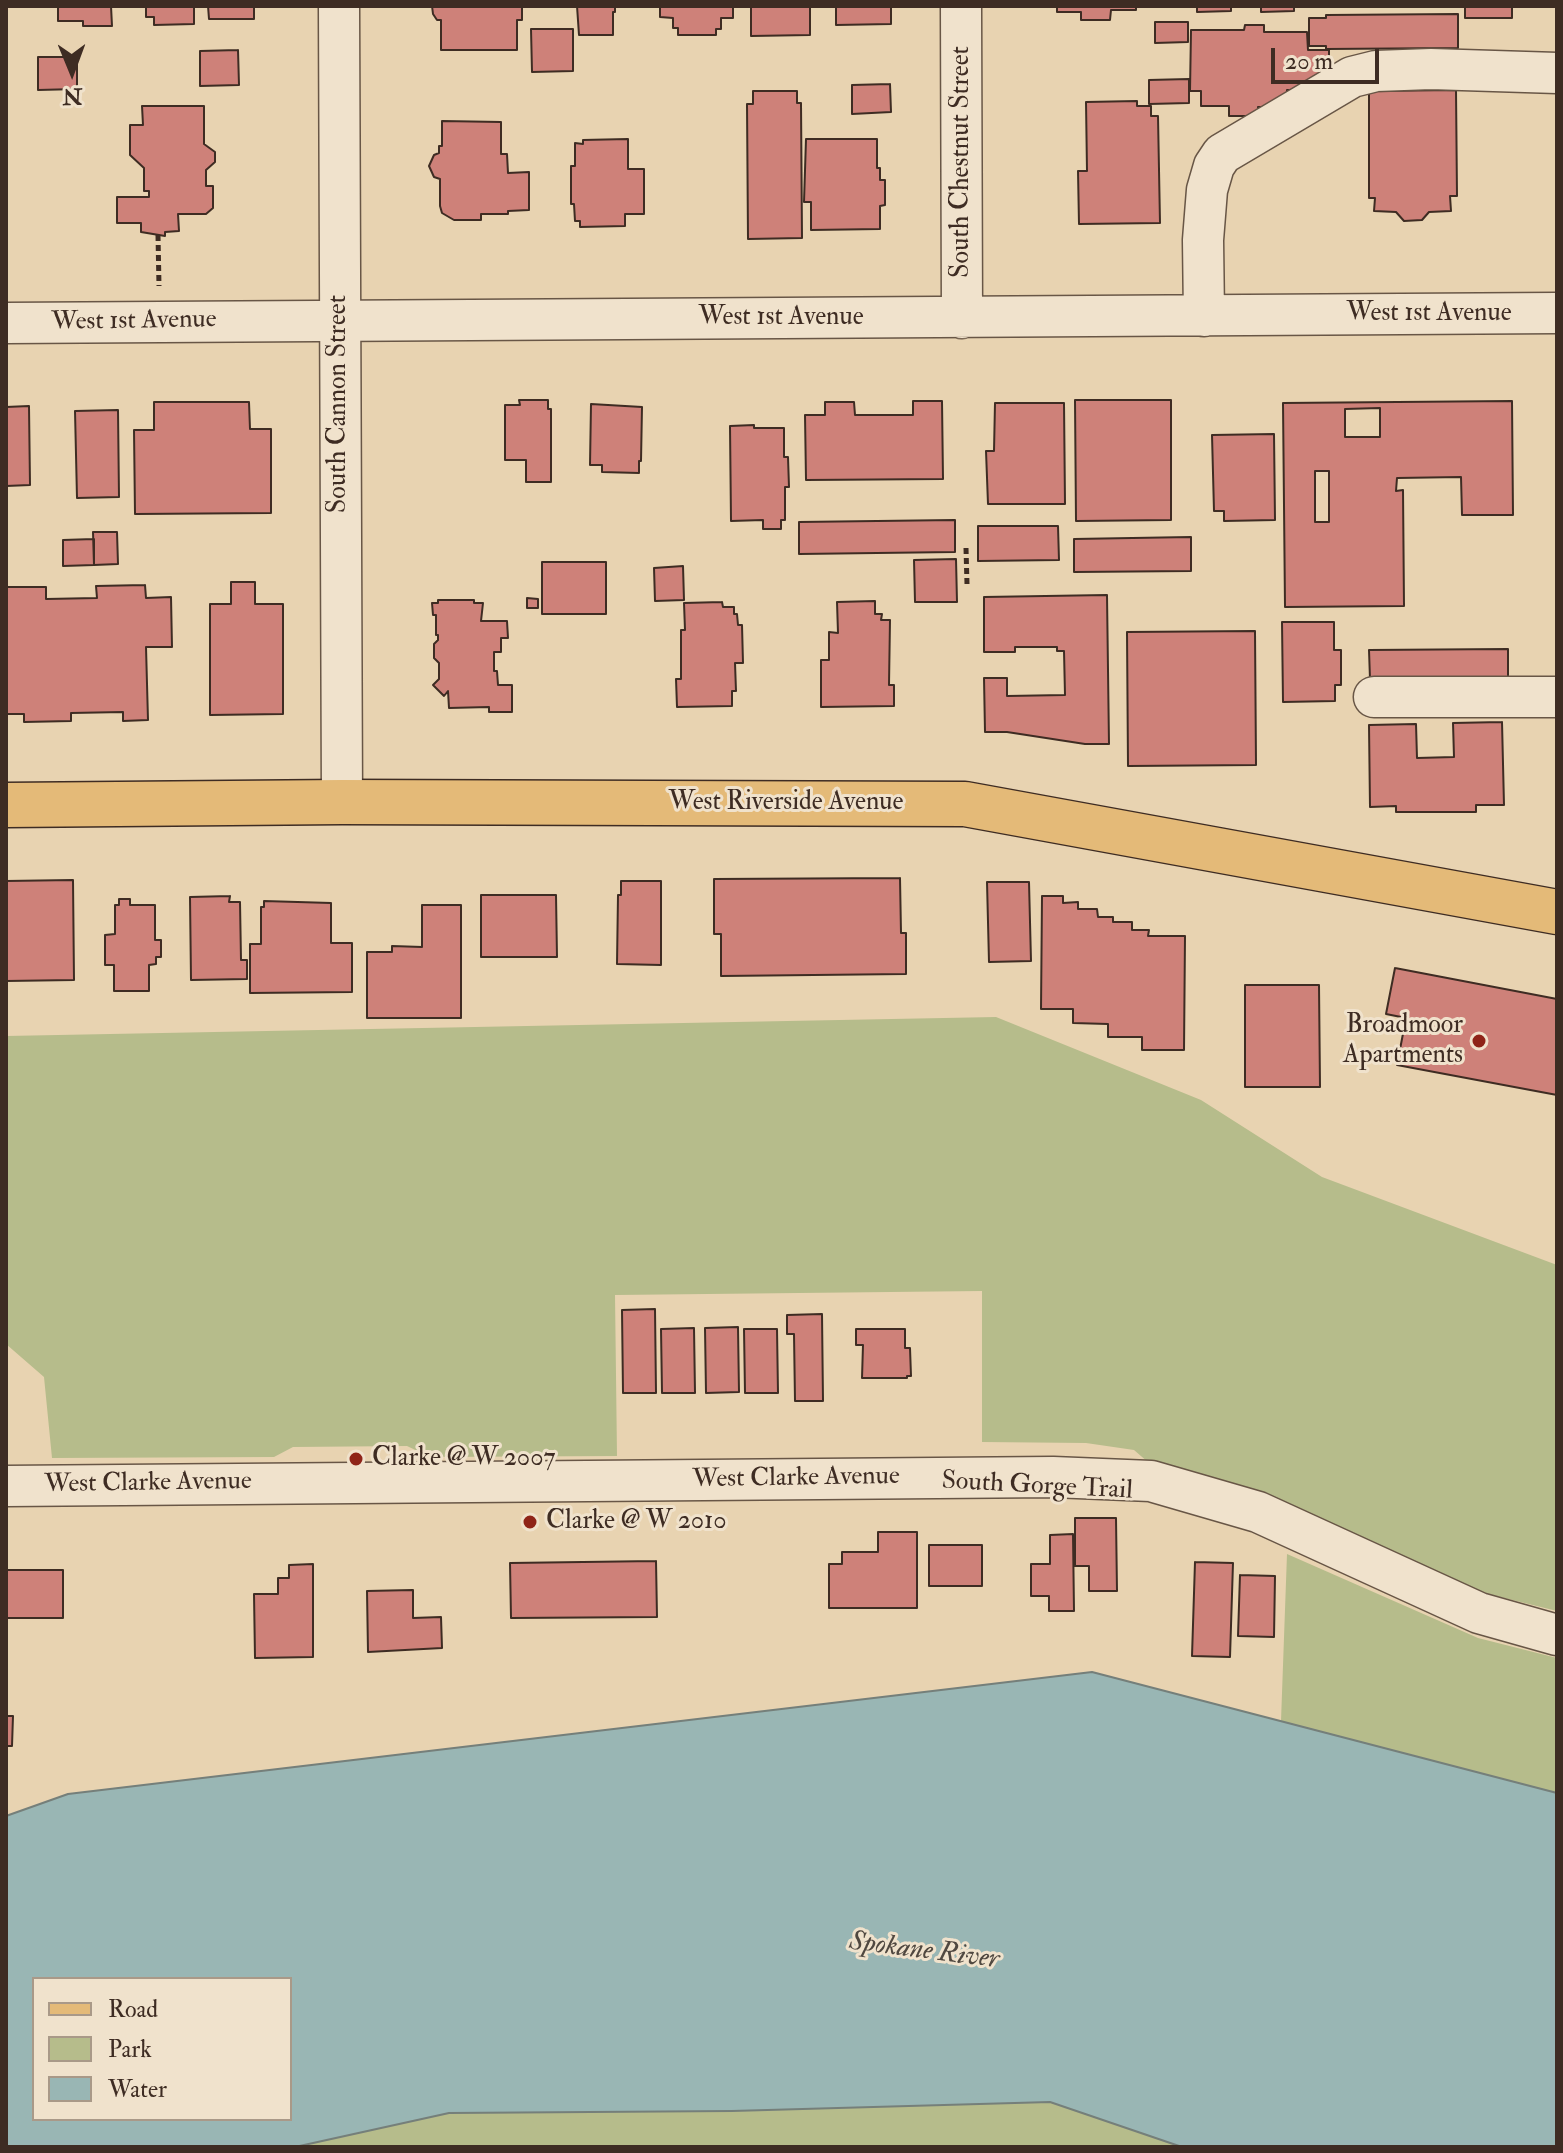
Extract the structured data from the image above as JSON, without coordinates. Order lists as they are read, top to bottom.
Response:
{
  "streets": {
    "main road": ["West Riverside Avenue"],
    "street": [
      "South Chestnut Street",
      "West 1st Avenue",
      "South Cannon Street",
      "West Clarke Avenue"
    ]
  },
  "crossings": [
    ["South Chestnut Street", "West 1st Avenue"],
    ["West 1st Avenue", "South Cannon Street"],
    ["South Cannon Street", "West Riverside Avenue"]
  ],
  "water": ["Spokane River"],
  "places": ["Broadmoor Apartments", "Clarke @ W 2007", "Clarke @ W 2010"],
  "legend": ["Road", "Park", "Water"],
  "scale_bar": "20 m",
  "north": "bottom"
}
